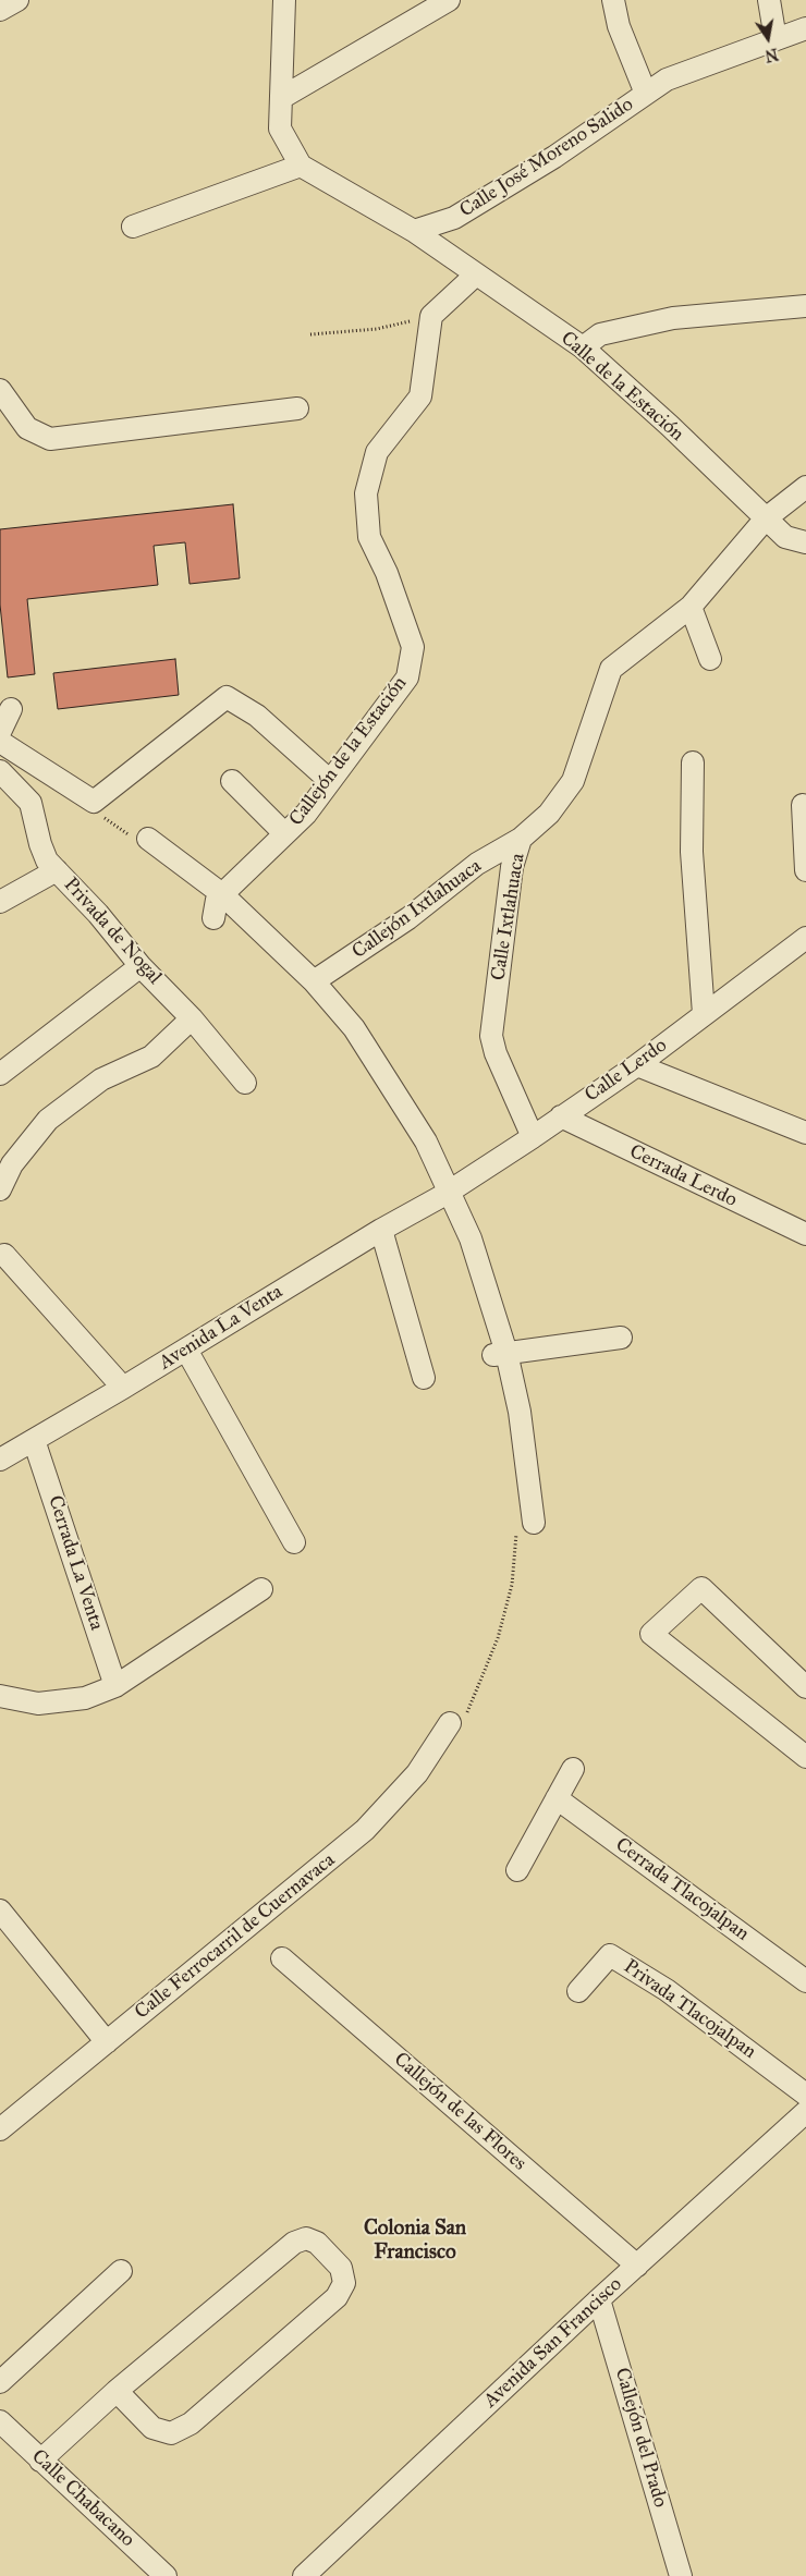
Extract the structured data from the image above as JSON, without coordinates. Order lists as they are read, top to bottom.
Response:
{
  "streets": {
    "street": [
      "Calle José Moreno Salido",
      "Calle de la Estación",
      "Callejón de la Estación",
      "Callejón Ixtlahuaca",
      "Calle Ixtlahuaca",
      "Privada de Nogal",
      "Calle Lerdo",
      "Cerrada Lerdo",
      "Avenida La Venta",
      "Cerrada La Venta",
      "Cerrada Tlacojalpan",
      "Calle Ferrocarril de Cuernavaca",
      "Privada Tlacojalpan",
      "Callejón de las Flores",
      "Avenida San Francisco",
      "Callejón del Prado",
      "Calle Chabacano"
    ]
  },
  "crossings": [
    ["Calle José Moreno Salido", "Calle de la Estación"],
    ["Calle de la Estación", "Calle Ixtlahuaca"],
    ["Callejón Ixtlahuaca", "Calle Ixtlahuaca"],
    ["Calle Ixtlahuaca", "Calle Lerdo"],
    ["Calle Lerdo", "Cerrada Lerdo"],
    ["Calle Lerdo", "Avenida La Venta"],
    ["Avenida La Venta", "Cerrada La Venta"],
    ["Callejón de las Flores", "Avenida San Francisco"],
    ["Avenida San Francisco", "Callejón del Prado"]
  ],
  "districts": ["Colonia San Francisco"],
  "north": "bottom"
}
